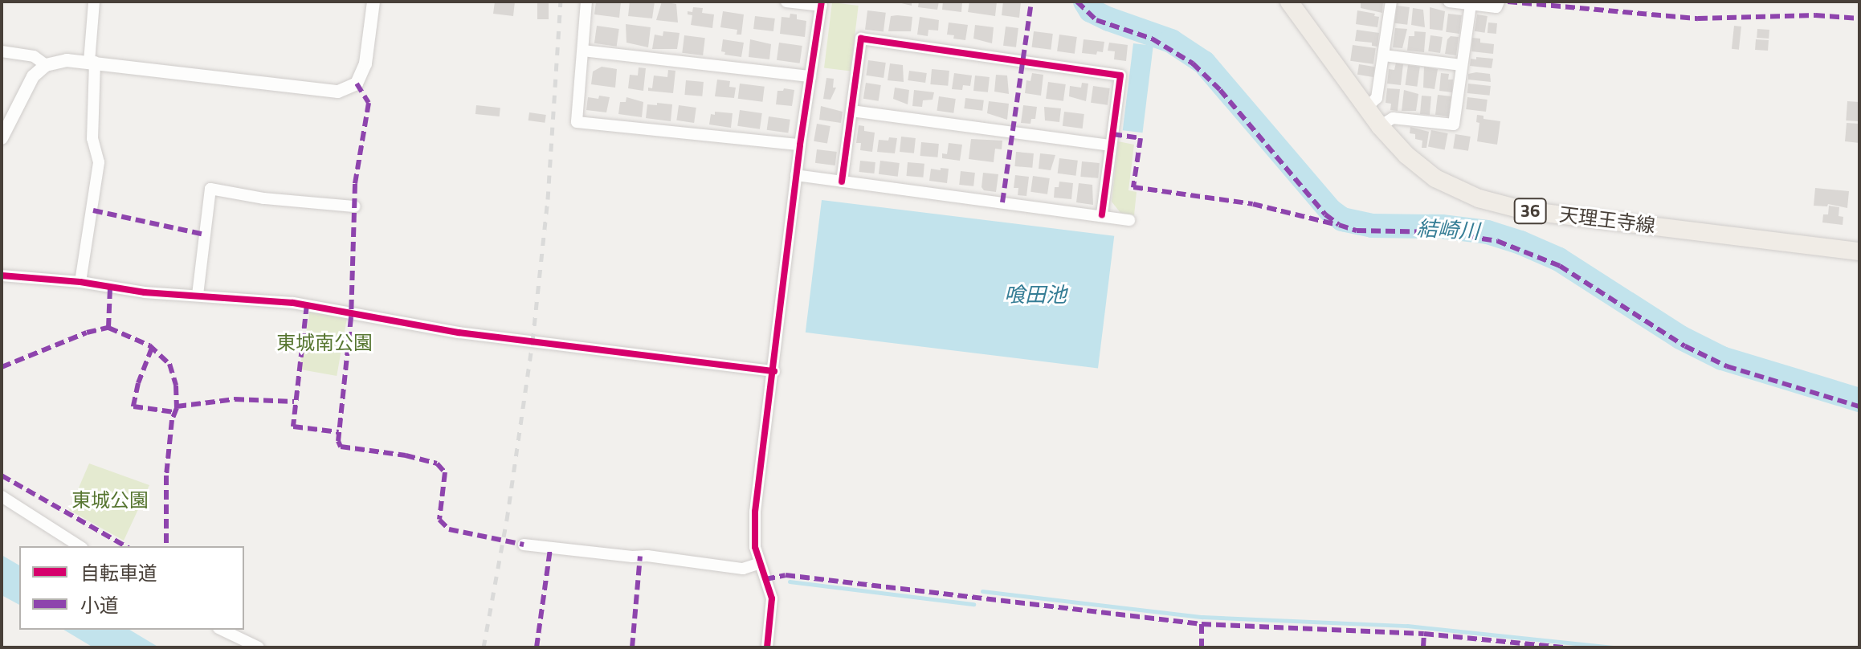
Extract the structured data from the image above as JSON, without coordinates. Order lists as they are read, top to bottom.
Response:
{
  "streets": {
    "main road": ["36", "天理王寺線"]
  },
  "water": ["結崎川", "喰田池"],
  "parks": ["東城南公園", "東城公園"],
  "legend": ["自転車道", "小道"]
}
